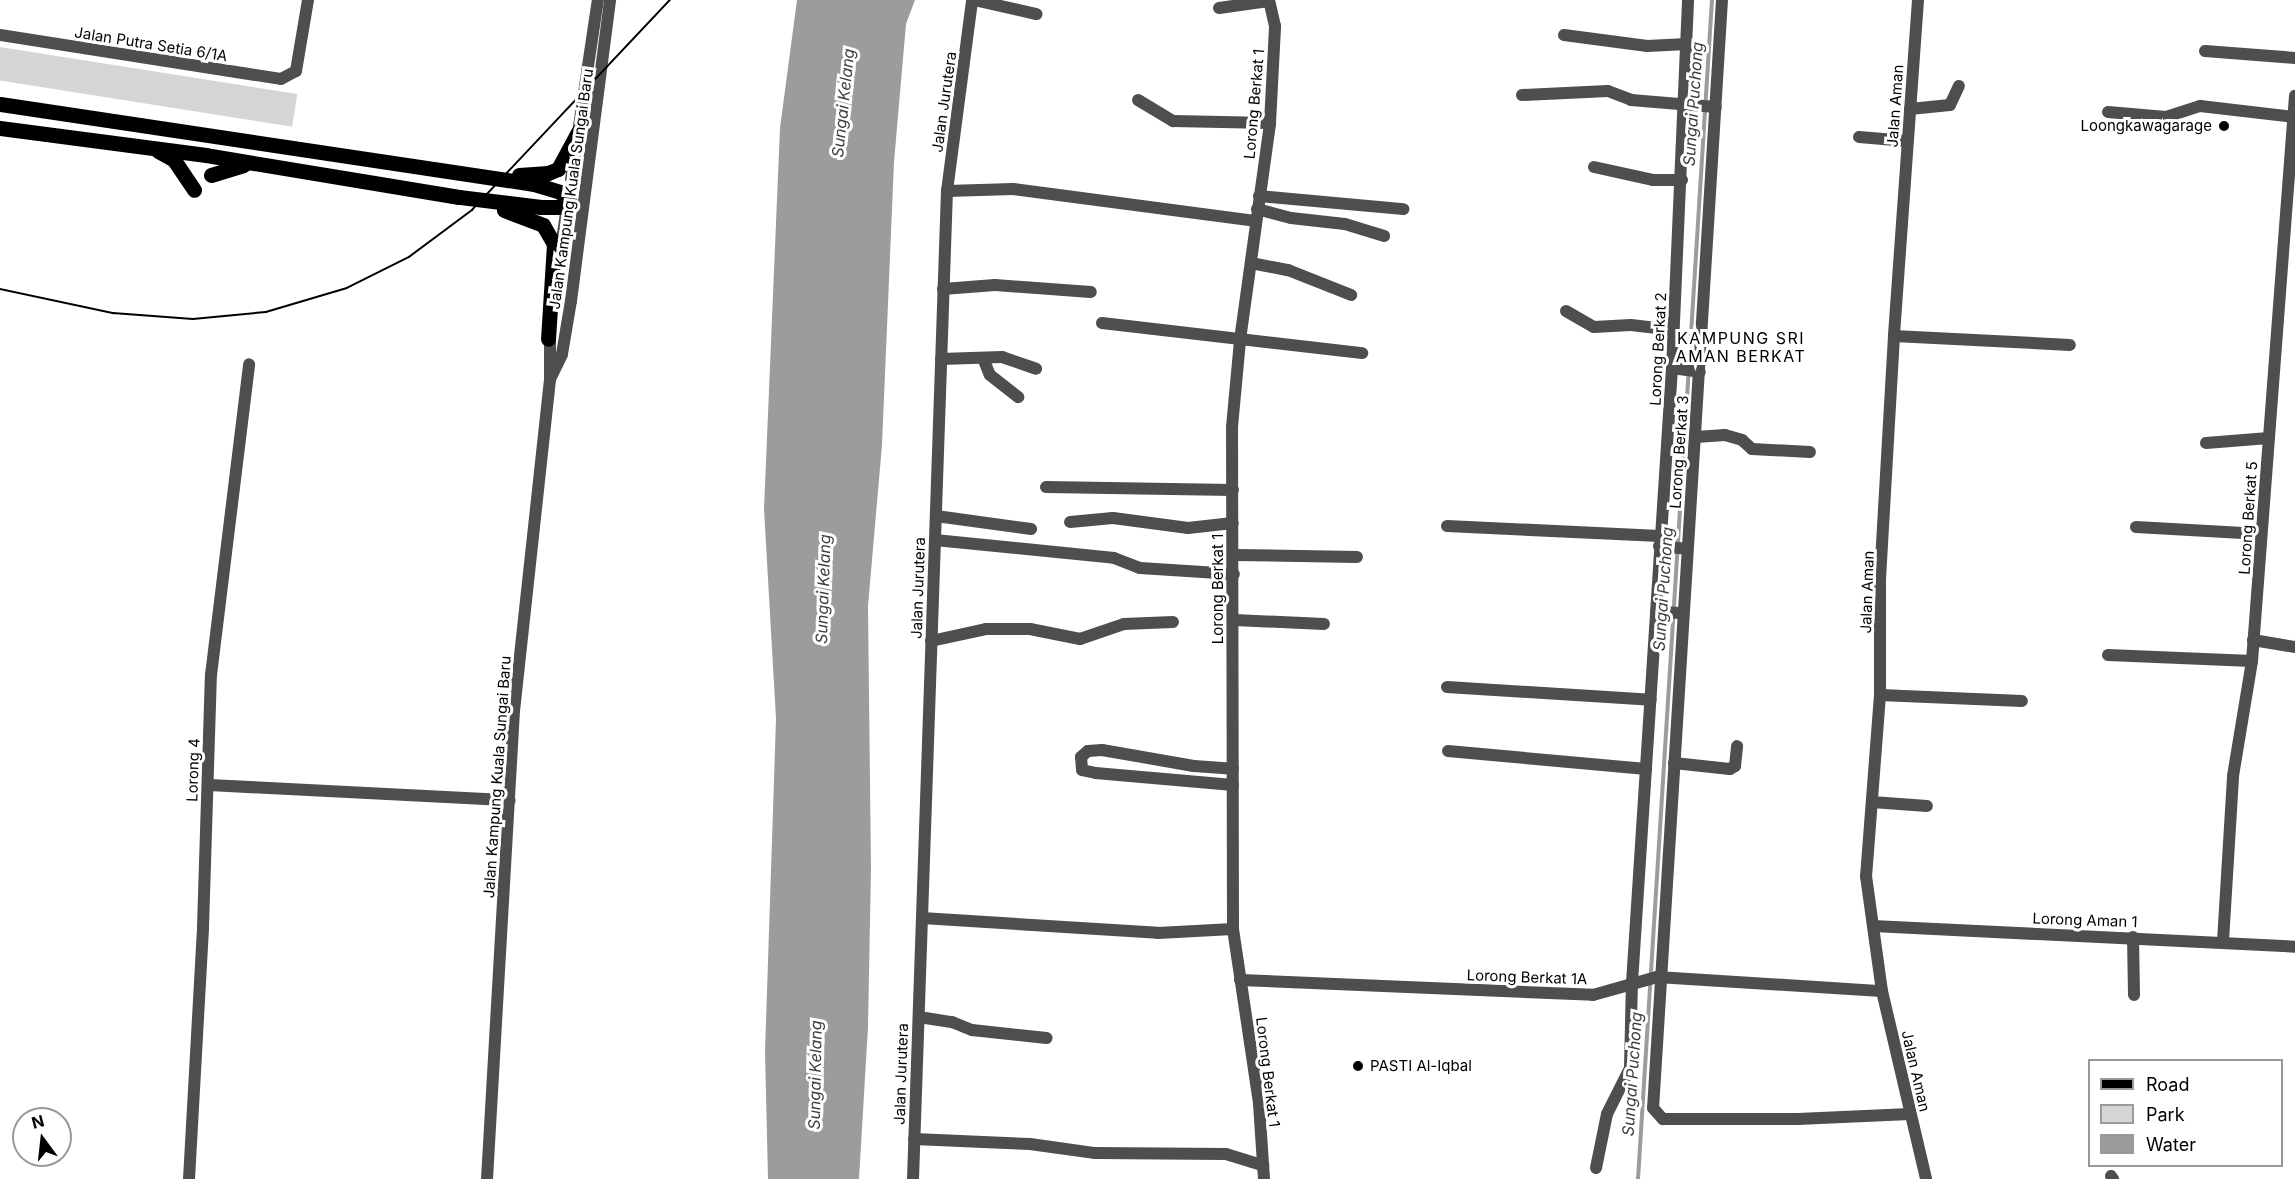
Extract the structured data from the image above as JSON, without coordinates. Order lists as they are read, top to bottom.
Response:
{
  "streets": {
    "street": [
      "Jalan Putra Setia 6/1A",
      "Jalan Jurutera",
      "Lorong Berkat 1",
      "Jalan Aman",
      "Jalan Kampung Kuala Sungai Baru",
      "Lorong Berkat 2",
      "Lorong Berkat 3",
      "Lorong Berkat 5",
      "Lorong 4",
      "Lorong Aman 1",
      "Lorong Berkat 1A"
    ]
  },
  "crossings": [
    ["Lorong Berkat 1", "Lorong Berkat 1A"],
    ["Jalan Aman", "Lorong Berkat 3"],
    ["Jalan Aman", "Lorong Aman 1"],
    ["Jalan Aman", "Lorong Berkat 1A"],
    ["Lorong Berkat 2", "Lorong Berkat 1A"],
    ["Lorong Berkat 3", "Lorong Berkat 1A"],
    ["Lorong Berkat 5", "Lorong Aman 1"]
  ],
  "districts": ["KAMPUNG SRI AMAN BERKAT"],
  "water": ["Sungai Kelang", "Sungai Puchong"],
  "places": ["Loongkawagarage", "PASTI Al-Iqbal"],
  "legend": ["Road", "Park", "Water"],
  "north": "top"
}
